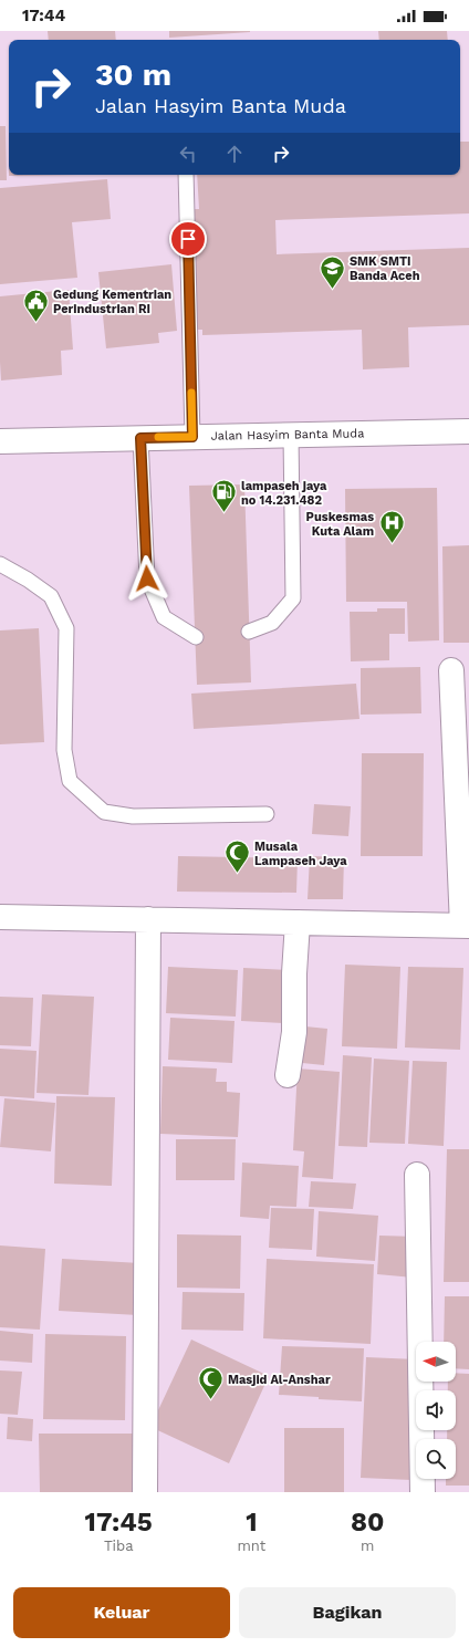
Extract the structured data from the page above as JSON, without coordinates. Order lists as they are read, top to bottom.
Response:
{
  "streets": {
    "street": ["Jalan Hasyim Banta Muda"]
  },
  "places": {
    "school or university": ["SMK SMTI Banda Aceh"],
    "public building": ["Gedung Kementrian Perindustrian RI"],
    "fuel station": ["lampaseh jaya no 14.231.482"],
    "hospital": ["Puskesmas Kuta Alam"],
    "mosque": ["Musala Lampaseh Jaya", "Masjid Al-Anshar"]
  },
  "north": "left",
  "page": {
    "status": "17:44",
    "turn": ["30 m", "Jalan Hasyim Banta Muda"],
    "eta": [
      "17:45",
      "Tiba",
      "1",
      "mnt",
      "80",
      "m"
    ],
    "buttons": ["Keluar", "Bagikan"]
  }
}
